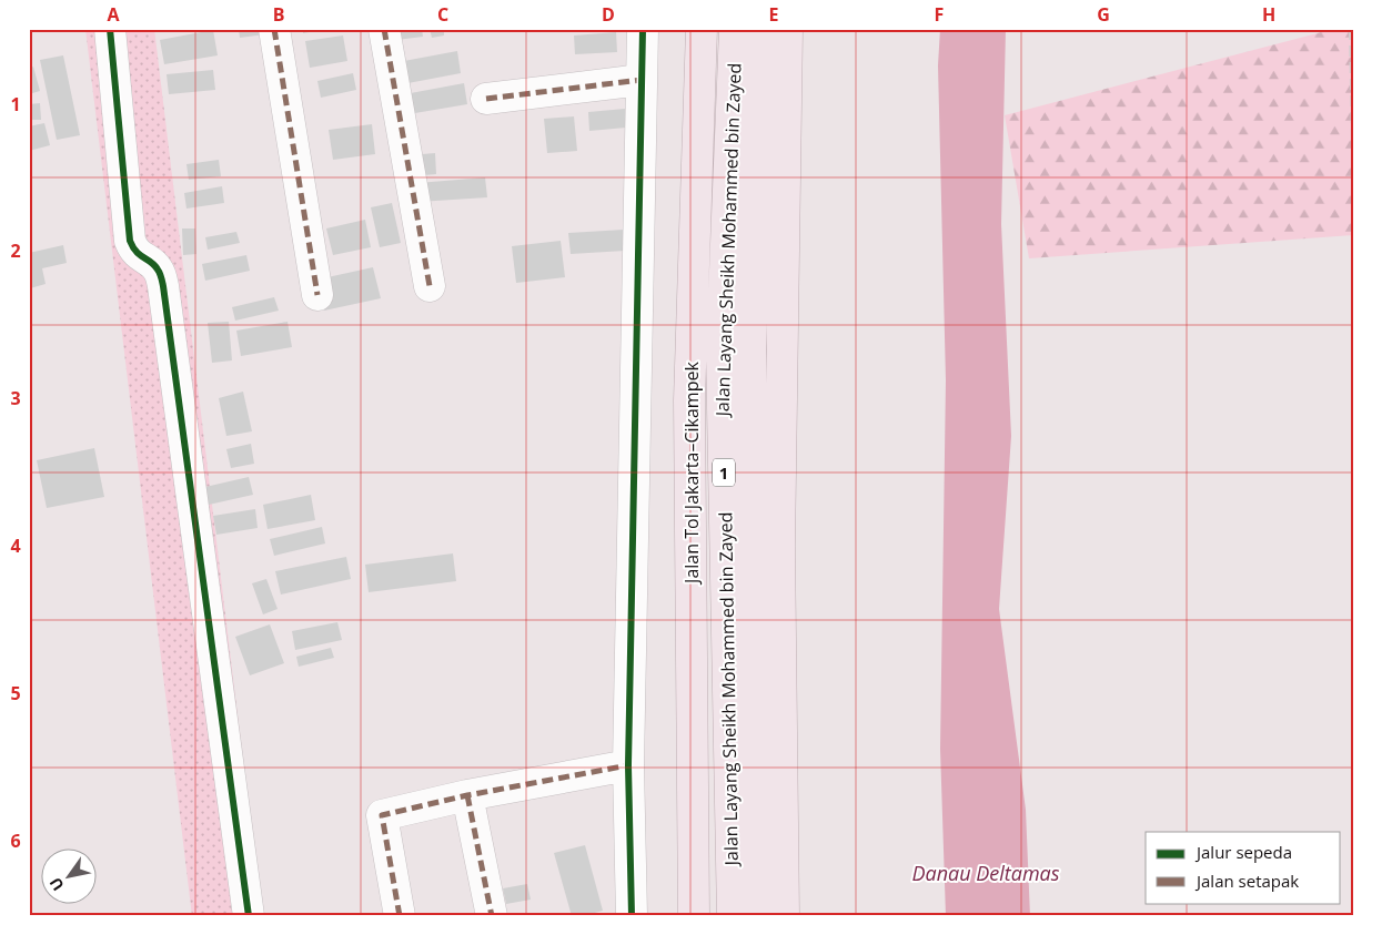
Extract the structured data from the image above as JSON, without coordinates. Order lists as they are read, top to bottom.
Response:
{
  "streets": {
    "highway": ["Jalan Layang Sheikh Mohammed bin Zayed", "Jalan Tol Jakarta–Cikampek", "1"]
  },
  "water": ["Danau Deltamas"],
  "legend": ["Jalur sepeda", "Jalan setapak"],
  "north": "bottom left",
  "grid": {
    "columns": [
      "A",
      "B",
      "C",
      "D",
      "E",
      "F",
      "G",
      "H"
    ],
    "rows": [
      "1",
      "2",
      "3",
      "4",
      "5",
      "6"
    ]
  }
}
